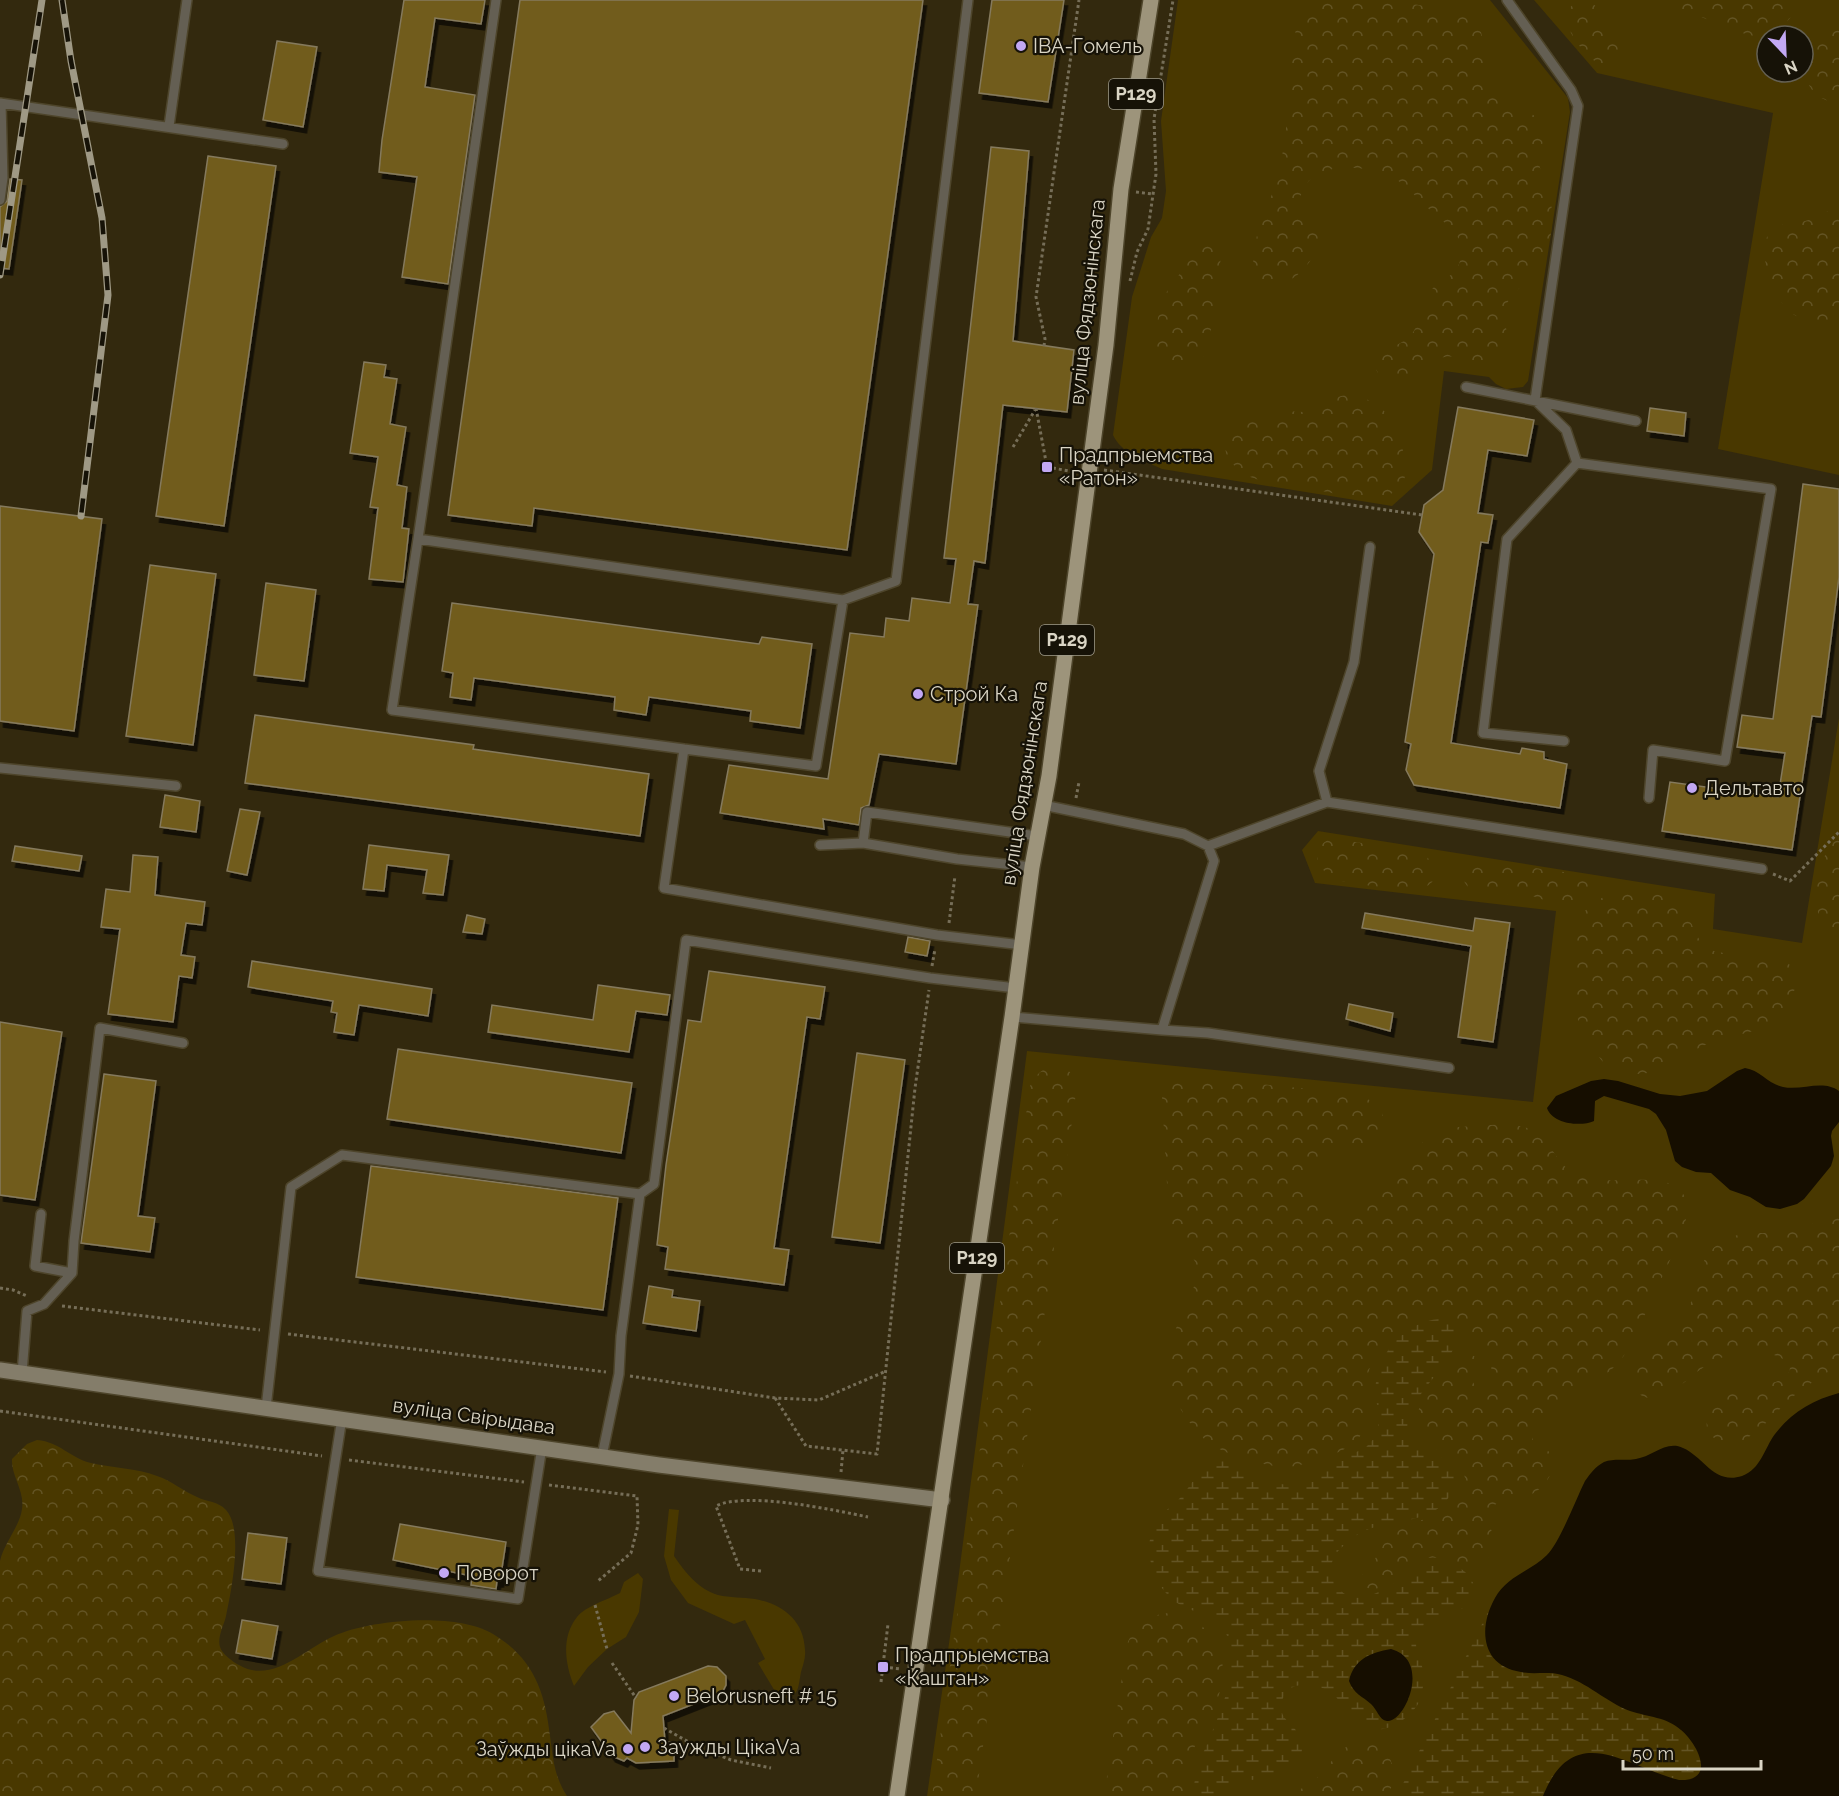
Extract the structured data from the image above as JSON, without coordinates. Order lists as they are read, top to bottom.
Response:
{
  "streets": {
    "main road": ["Р129", "вуліца Фядзюнінскага", "вуліца Свірыдава"]
  },
  "crossings": [
    ["Р129", "вуліца Фядзюнінскага"],
    ["Р129", "вуліца Свірыдава"],
    ["вуліца Фядзюнінскага", "вуліца Свірыдава"]
  ],
  "places": {
    "other": [
      "IBA-Гомель",
      "Строй Ка",
      "Дельтавто",
      "Поворот",
      "Belorusneft # 15",
      "Заужды ЦікаVа",
      "Заўжды цікаVа"
    ],
    "transit": ["Прадпрыемства «Ратон»", "Прадпрыемства «Каштан»"]
  },
  "scale_bar": "50 m",
  "north": "bottom right"
}
